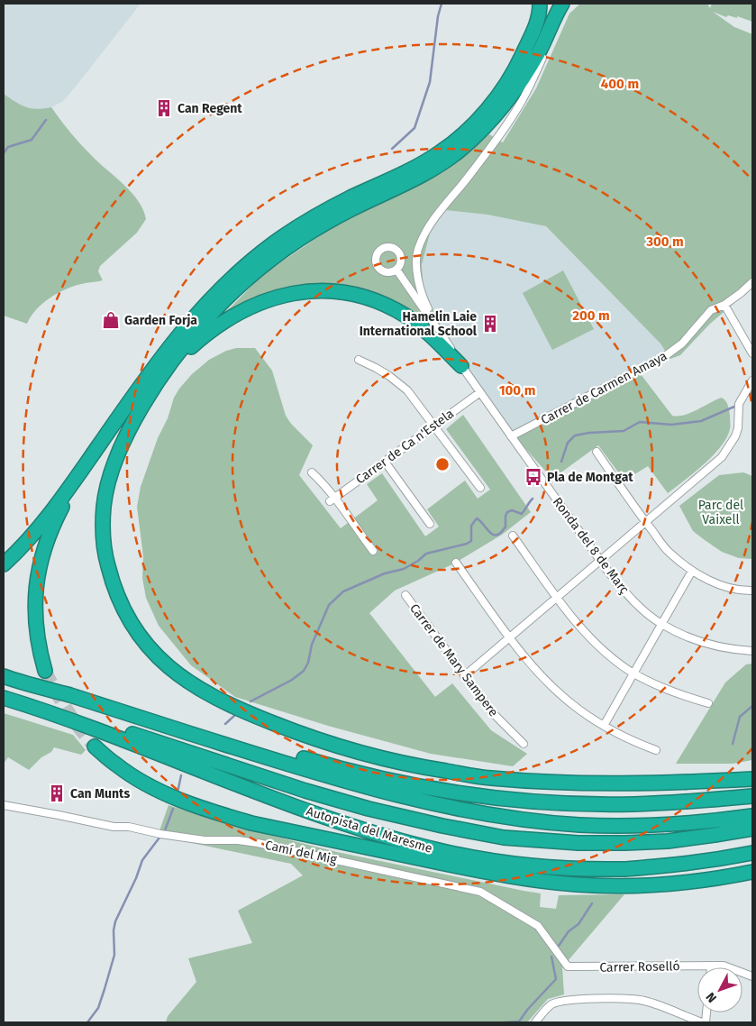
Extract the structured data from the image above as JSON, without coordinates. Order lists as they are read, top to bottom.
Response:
{
  "streets": {
    "highway": ["Autopista del Maresme"],
    "street": [
      "Carrer de Carmen Amaya",
      "Carrer de Ca n'Estela",
      "Ronda del 8 de Març",
      "Carrer de Mary Sampere",
      "Camí del Mig",
      "Carrer Roselló"
    ]
  },
  "crossings": [
    ["Carrer de Carmen Amaya", "Ronda del 8 de Març"],
    ["Carrer de Ca n'Estela", "Ronda del 8 de Març"],
    ["Camí del Mig", "Carrer Roselló"]
  ],
  "parks": ["Parc del Vaixell"],
  "places": {
    "building": ["Can Regent", "Hamelin Laie International School", "Can Munts"],
    "shop": ["Garden Forja"],
    "bus stop": ["Pla de Montgat"]
  },
  "north": "bottom left",
  "rings": [
    "400 m",
    "300 m",
    "200 m",
    "100 m"
  ]
}
